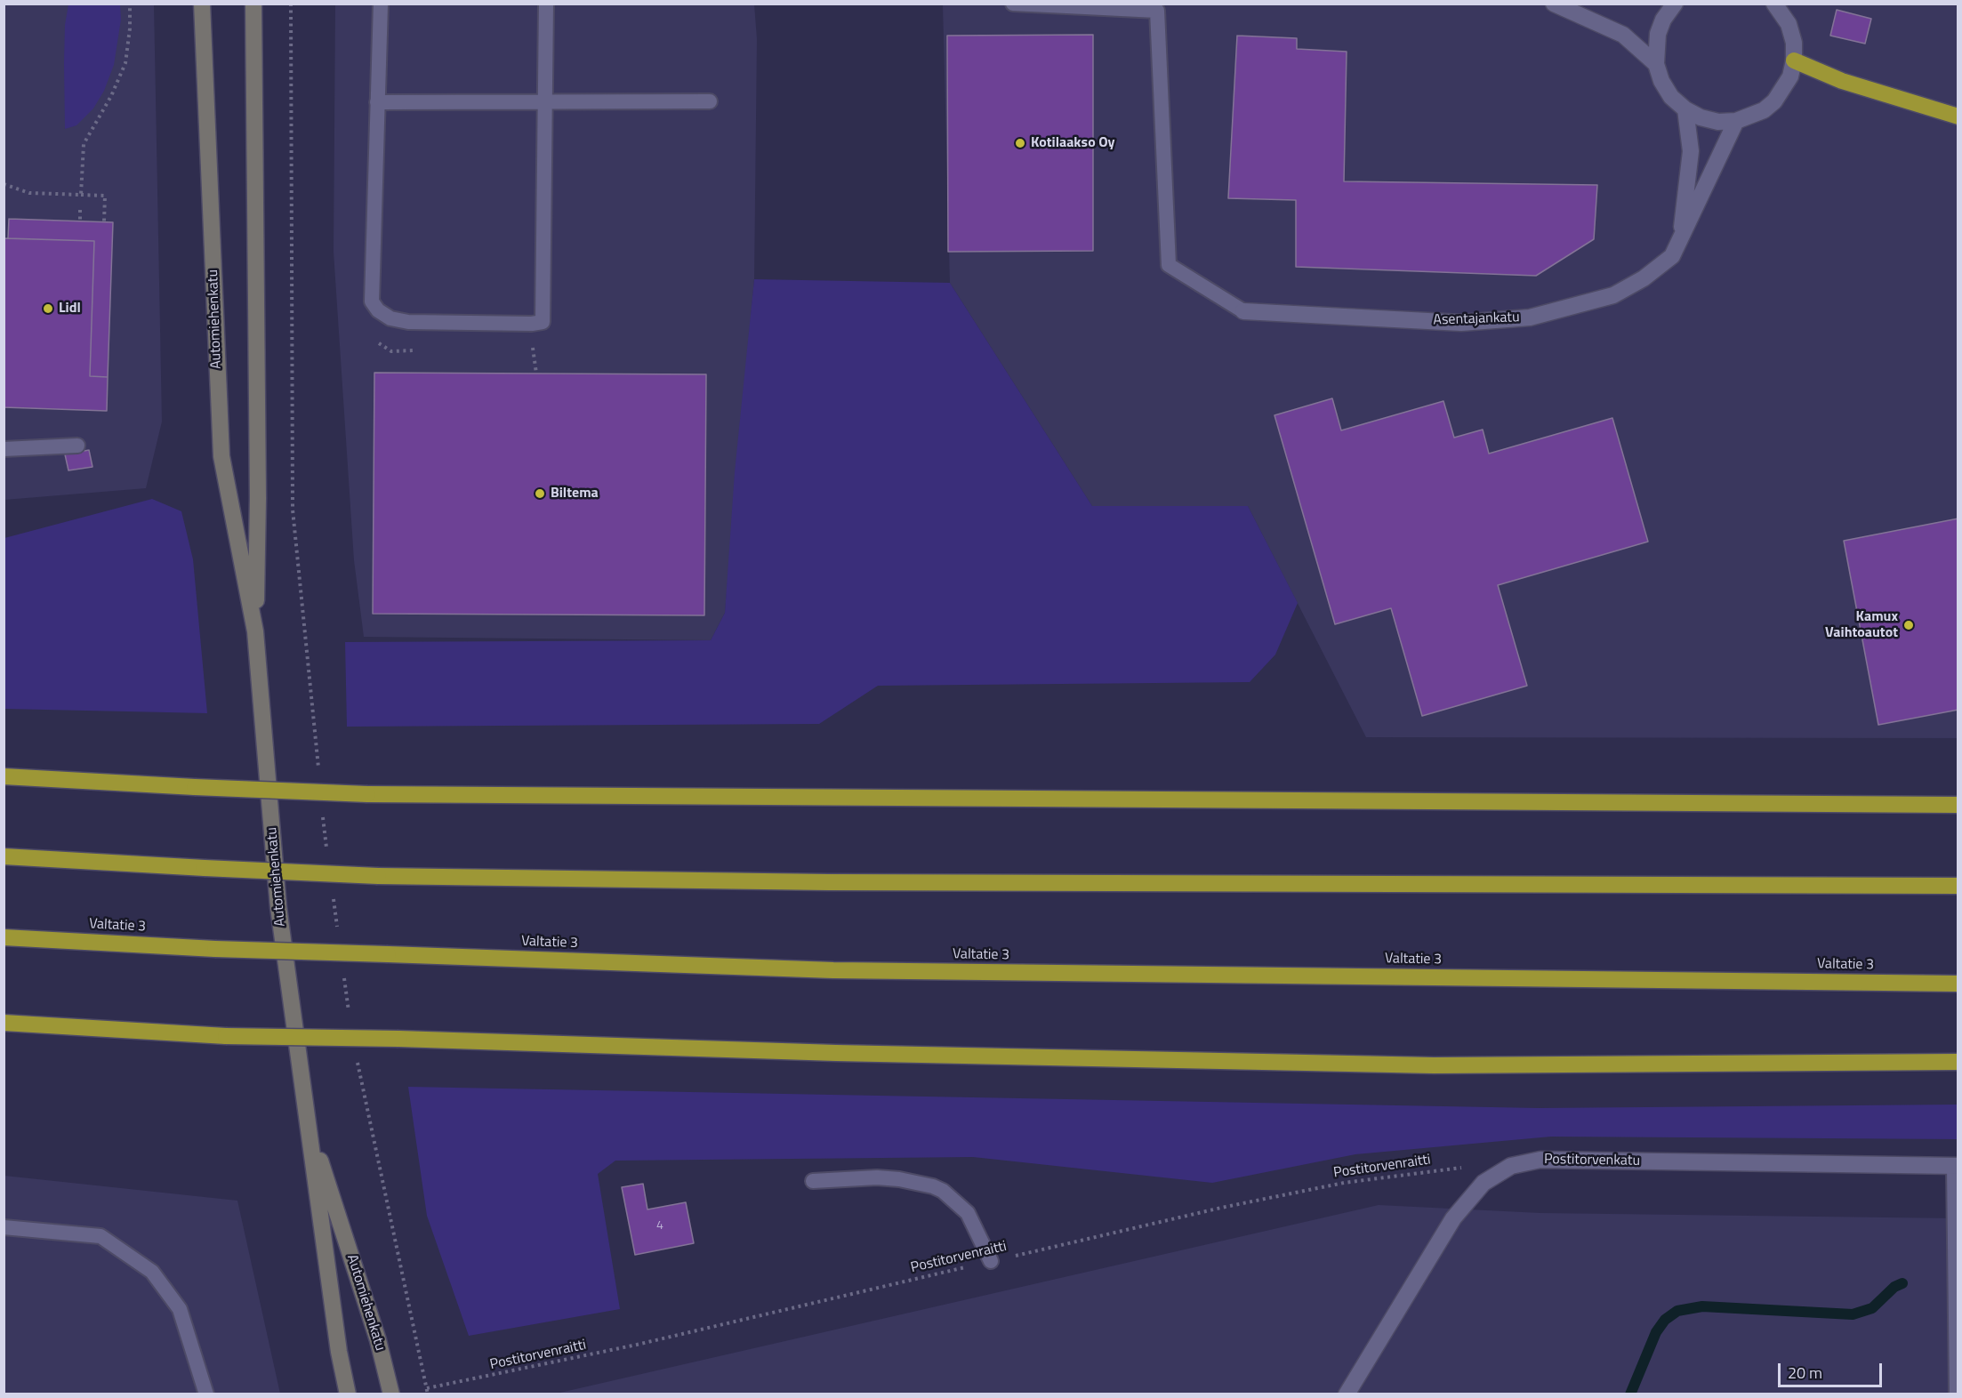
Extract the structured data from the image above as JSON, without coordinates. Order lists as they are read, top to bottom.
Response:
{
  "streets": {
    "highway": ["Valtatie 3"],
    "main road": ["Automiehenkatu"],
    "street": ["Asentajankatu", "Postitorvenkatu"],
    "path": ["Postitorvenraitti"]
  },
  "crossings": [
    ["Postitorvenkatu", "Postitorvenraitti"]
  ],
  "places": [
    "Kotilaakso Oy",
    "Lidl",
    "Biltema",
    "Kamux Vaihtoautot"
  ],
  "house_numbers": ["4"],
  "scale_bar": "20 m"
}
